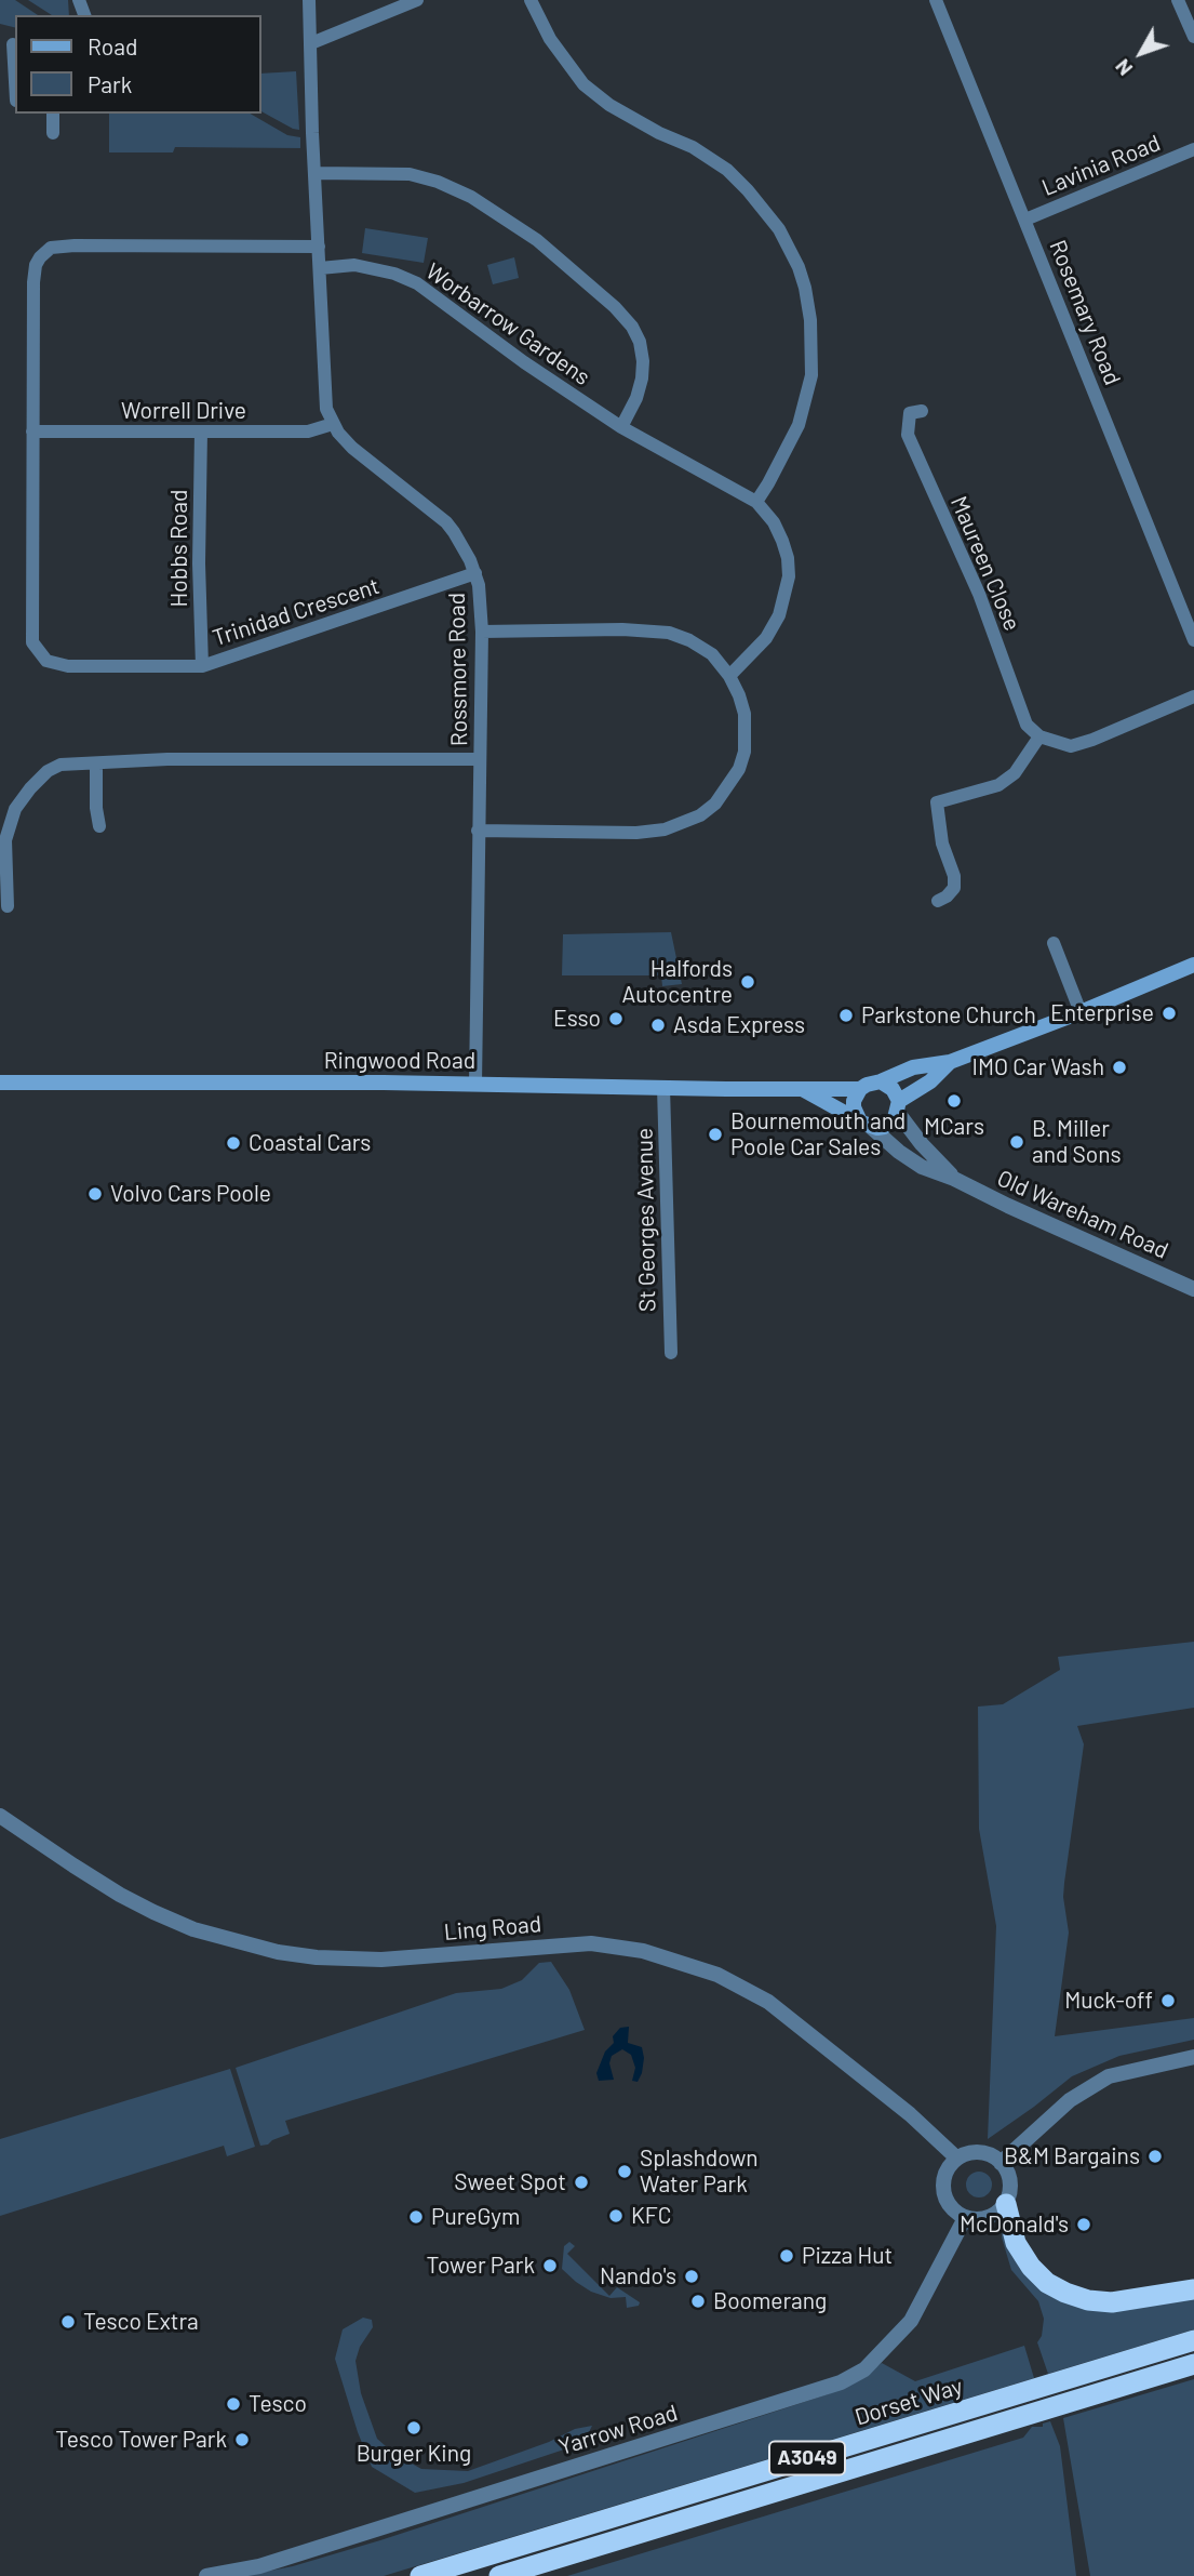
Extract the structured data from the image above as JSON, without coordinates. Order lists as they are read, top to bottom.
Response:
{
  "streets": {
    "highway": ["Dorset Way", "A3049"],
    "main road": ["Ringwood Road"],
    "street": [
      "Lavinia Road",
      "Rosemary Road",
      "Worbarrow Gardens",
      "Worrell Drive",
      "Hobbs Road",
      "Maureen Close",
      "Trinidad Crescent",
      "Rossmore Road",
      "Old Wareham Road",
      "St Georges Avenue",
      "Ling Road",
      "Yarrow Road"
    ]
  },
  "crossings": [
    ["Lavinia Road", "Rosemary Road"],
    ["Worrell Drive", "Hobbs Road"],
    ["Worrell Drive", "Trinidad Crescent"],
    ["Worrell Drive", "Rossmore Road"],
    ["Hobbs Road", "Trinidad Crescent"],
    ["Trinidad Crescent", "Rossmore Road"],
    ["Rossmore Road", "Ringwood Road"],
    ["Ringwood Road", "Old Wareham Road"],
    ["Ringwood Road", "St Georges Avenue"],
    ["Ling Road", "Yarrow Road"]
  ],
  "places": [
    "Halfords Autocentre",
    "Enterprise",
    "Parkstone Church",
    "Esso",
    "Asda Express",
    "IMO Car Wash",
    "MCars",
    "Bournemouth and Poole Car Sales",
    "B. Miller and Sons",
    "Coastal Cars",
    "Volvo Cars Poole",
    "Muck-off",
    "B&M Bargains",
    "Splashdown Water Park",
    "Sweet Spot",
    "KFC",
    "PureGym",
    "McDonald's",
    "Pizza Hut",
    "Tower Park",
    "Nando's",
    "Boomerang",
    "Tesco Extra",
    "Tesco",
    "Burger King",
    "Tesco Tower Park"
  ],
  "legend": ["Road", "Park"],
  "north": "bottom left"
}
